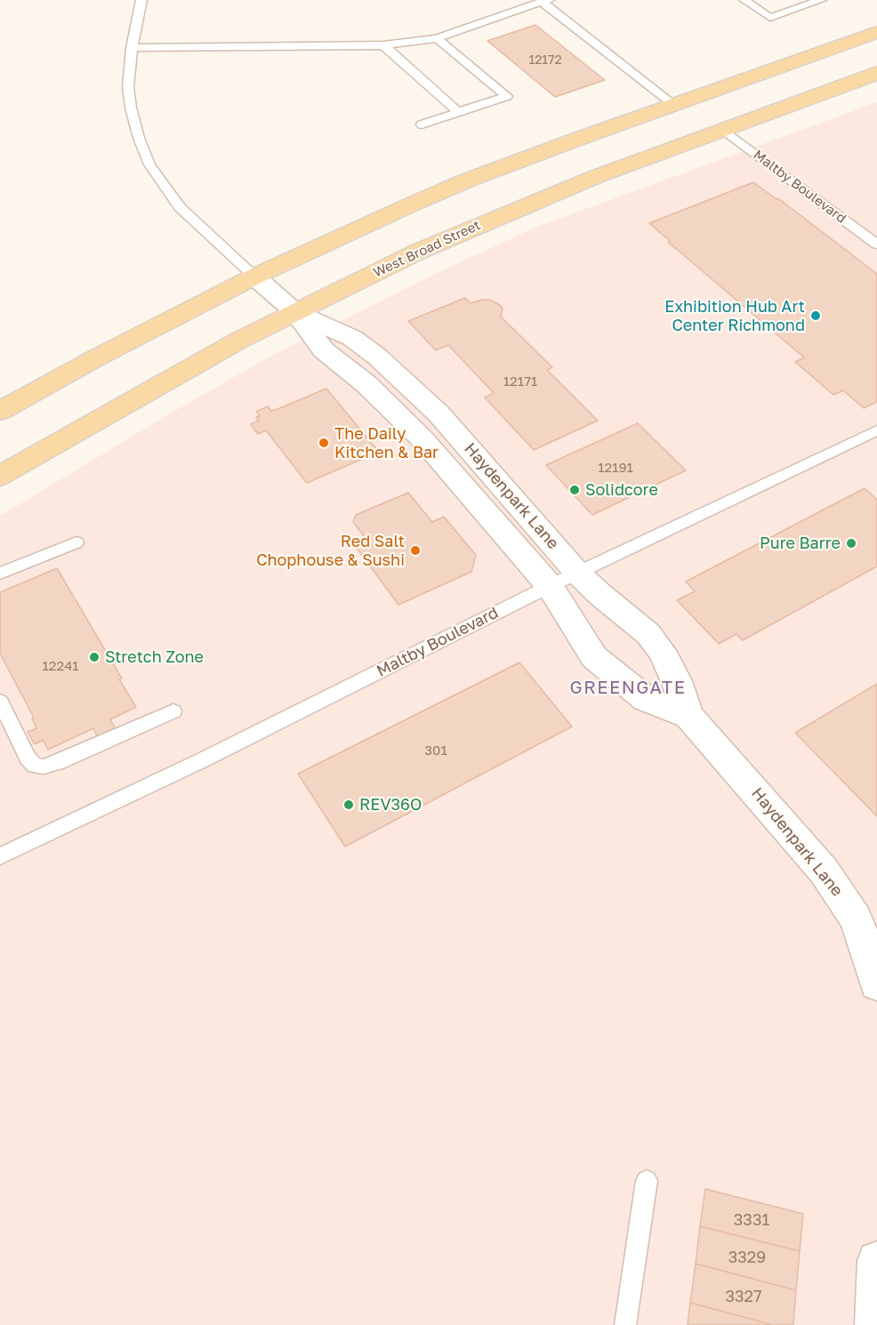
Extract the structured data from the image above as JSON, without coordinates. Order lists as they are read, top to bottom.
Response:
{
  "streets": {
    "main road": ["West Broad Street"],
    "street": ["Haydenpark Lane"],
    "lane": ["Maltby Boulevard"]
  },
  "crossings": [
    ["Maltby Boulevard", "West Broad Street"],
    ["Maltby Boulevard", "Haydenpark Lane"],
    ["West Broad Street", "Haydenpark Lane"]
  ],
  "districts": ["GREENGATE"],
  "places": [
    "Exhibition Hub Art Center Richmond",
    "The Daily Kitchen & Bar",
    "Solidcore",
    "Pure Barre",
    "Red Salt Chophouse & Sushi",
    "Stretch Zone",
    "REV36O"
  ],
  "house_numbers": [
    "12172",
    "12171",
    "12191",
    "12241",
    "301",
    "3331",
    "3329",
    "3327"
  ]
}
